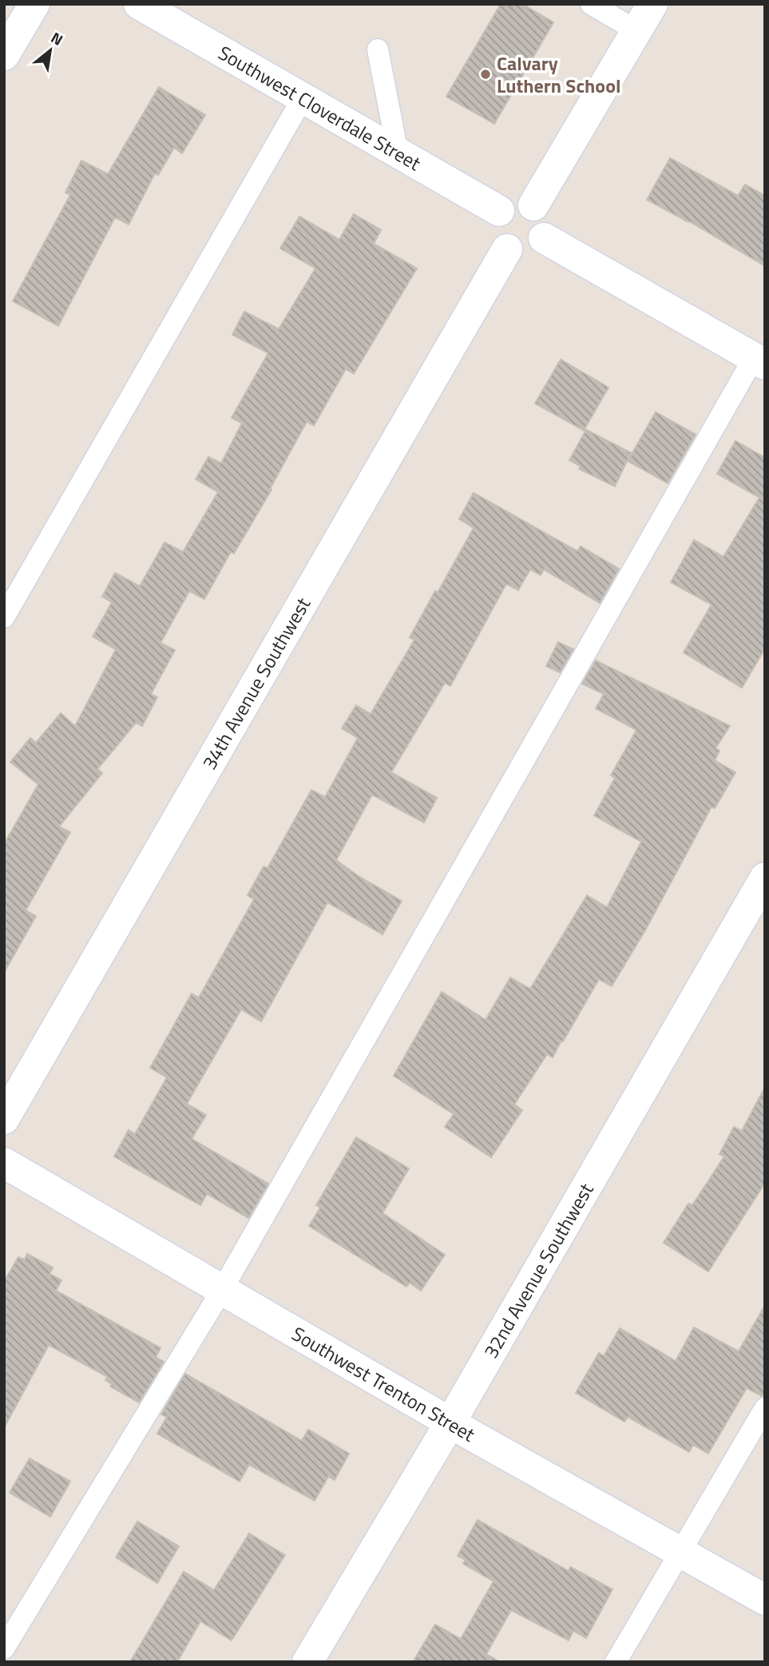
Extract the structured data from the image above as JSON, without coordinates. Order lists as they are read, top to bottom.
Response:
{
  "streets": {
    "street": [
      "Southwest Cloverdale Street",
      "34th Avenue Southwest",
      "32nd Avenue Southwest",
      "Southwest Trenton Street"
    ]
  },
  "crossings": [
    ["Southwest Cloverdale Street", "34th Avenue Southwest"],
    ["32nd Avenue Southwest", "Southwest Trenton Street"]
  ],
  "places": ["Calvary Luthern School"],
  "north": "top right"
}
